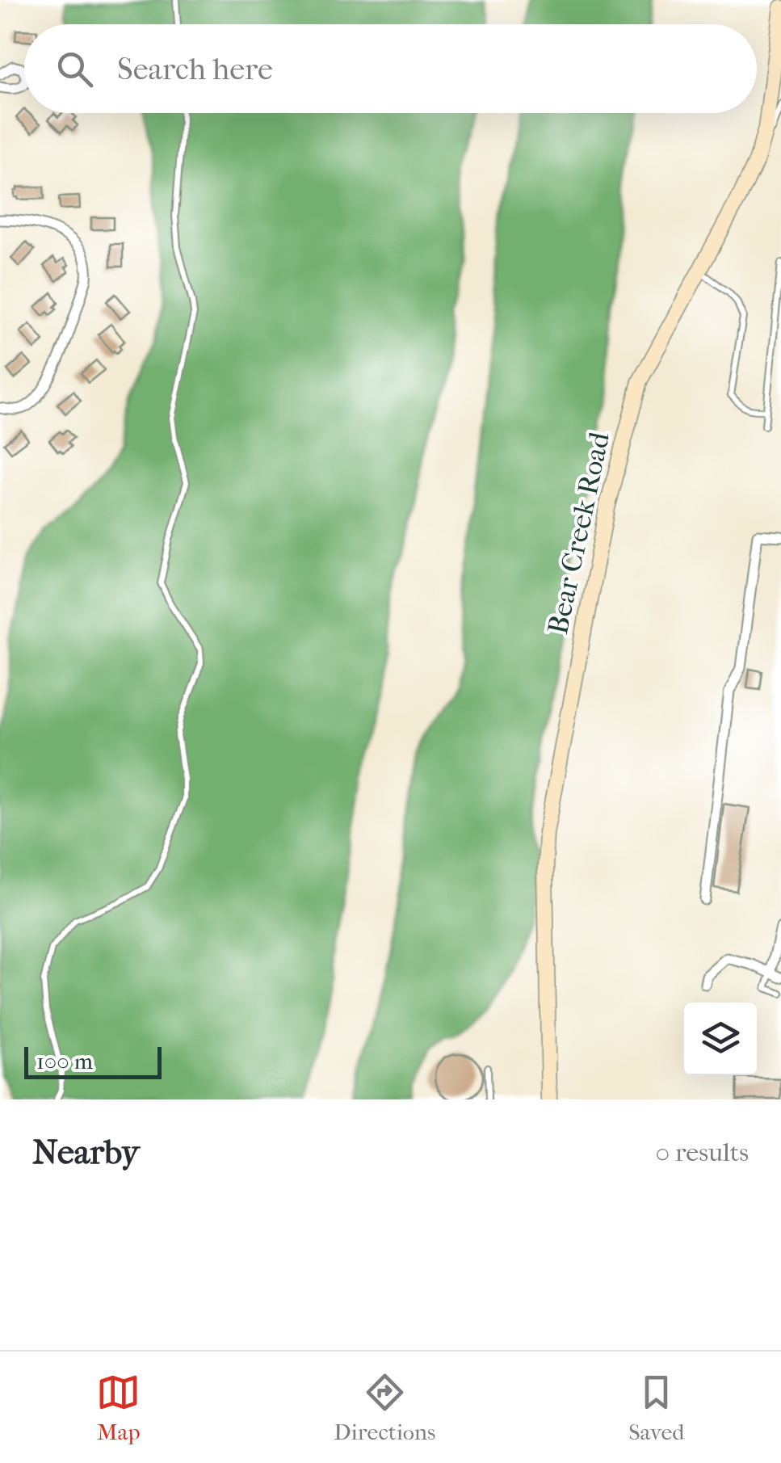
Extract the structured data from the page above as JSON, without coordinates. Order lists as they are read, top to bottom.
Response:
{
  "streets": {
    "street": ["Bear Creek Road"]
  },
  "scale_bar": "100 m",
  "page": {
    "search": "Search here",
    "scale": "100 m",
    "heading": ["Nearby", "0 results"],
    "nav": ["Map", "Directions", "Saved"]
  }
}
